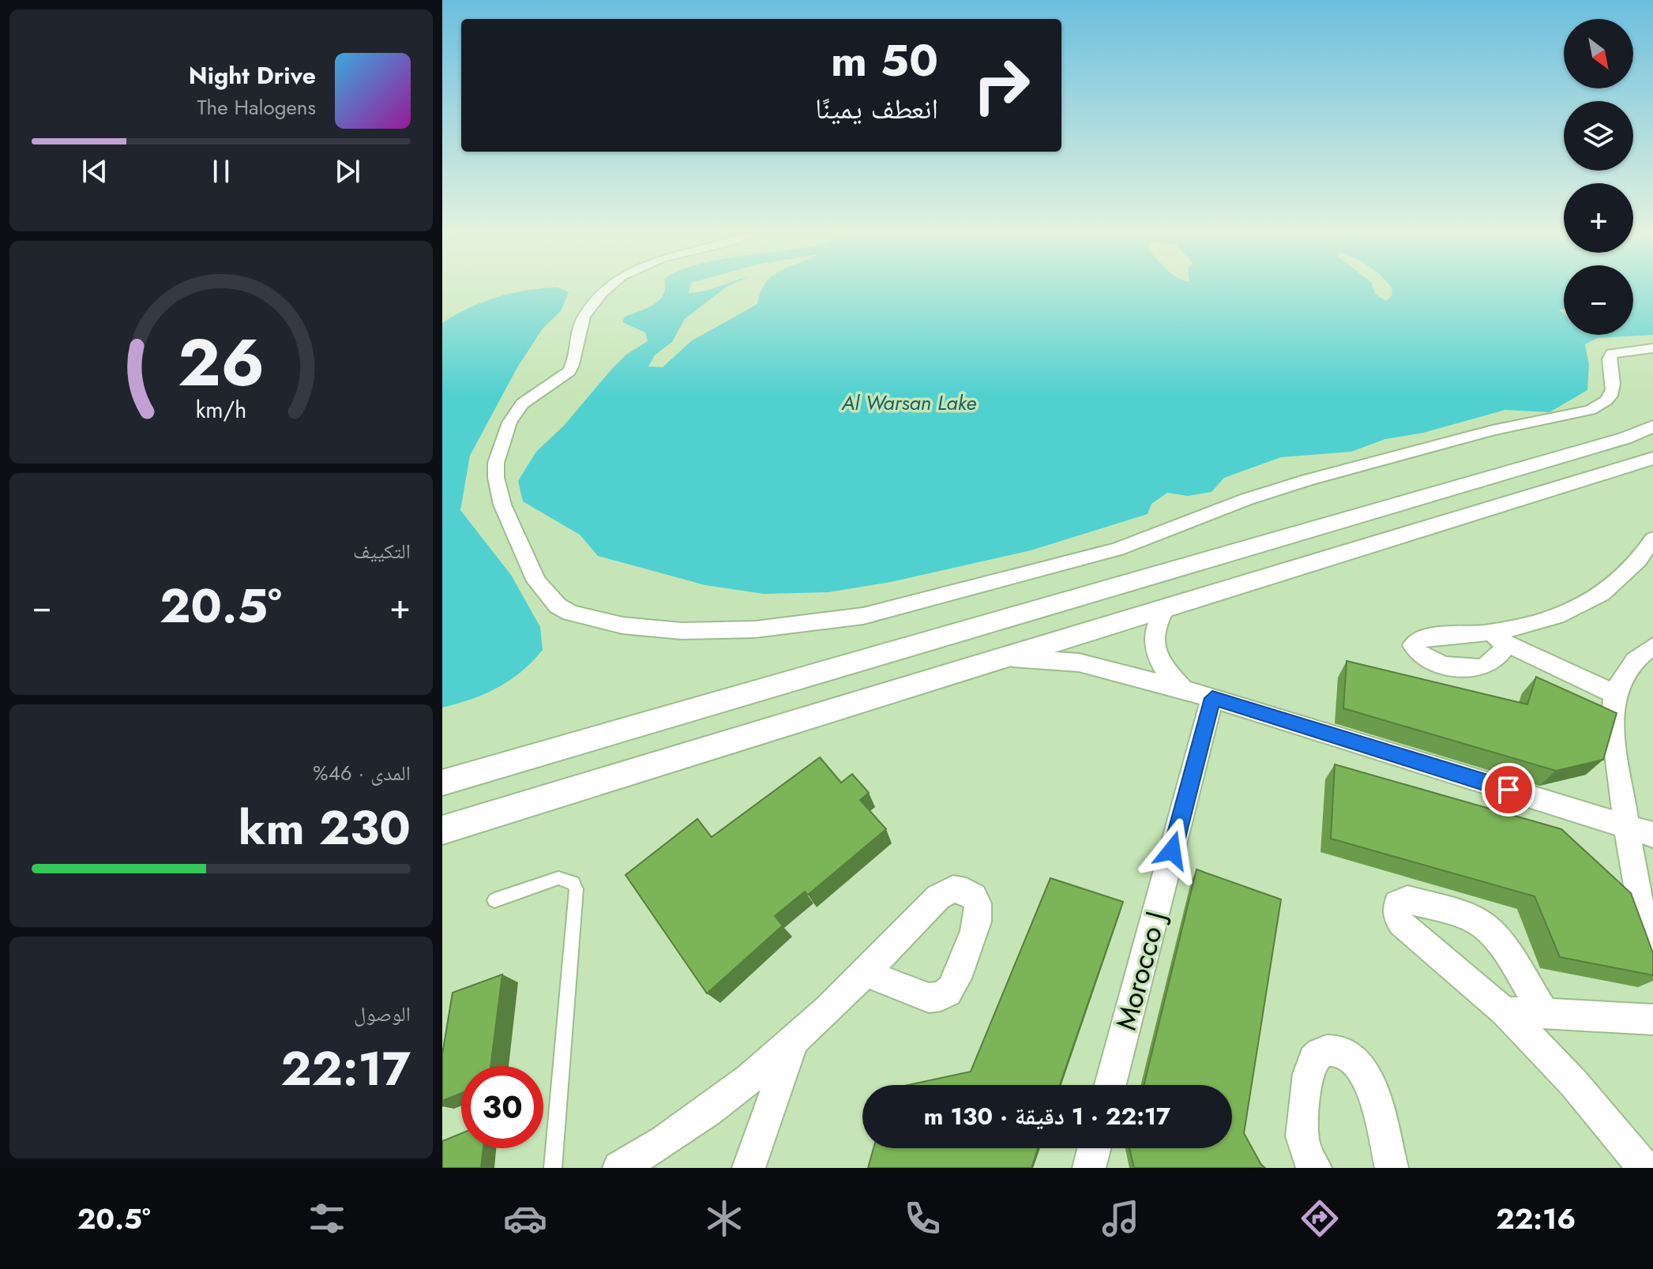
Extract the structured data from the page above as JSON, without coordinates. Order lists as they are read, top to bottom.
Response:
{
  "streets": {
    "street": ["Morocco J"]
  },
  "water": ["Al Warsan Lake"],
  "north": "bottom right",
  "page": {
    "map_buttons": ["+", "−"],
    "turn": ["50 m", "انعطف يمينًا"],
    "song": ["Night Drive", "The Halogens"],
    "tile": [
      "التكييف",
      ["المدى · 46%", "230 km"],
      ["الوصول", "22:17"]
    ],
    "heat": ["−", "20.5°", "+"],
    "limit": "30",
    "trip": "22:17 · 1 دقيقة · 130 m",
    "tabs": ["22:16", "20.5°"],
    "gauge": ["26", "km/h"]
  }
}
